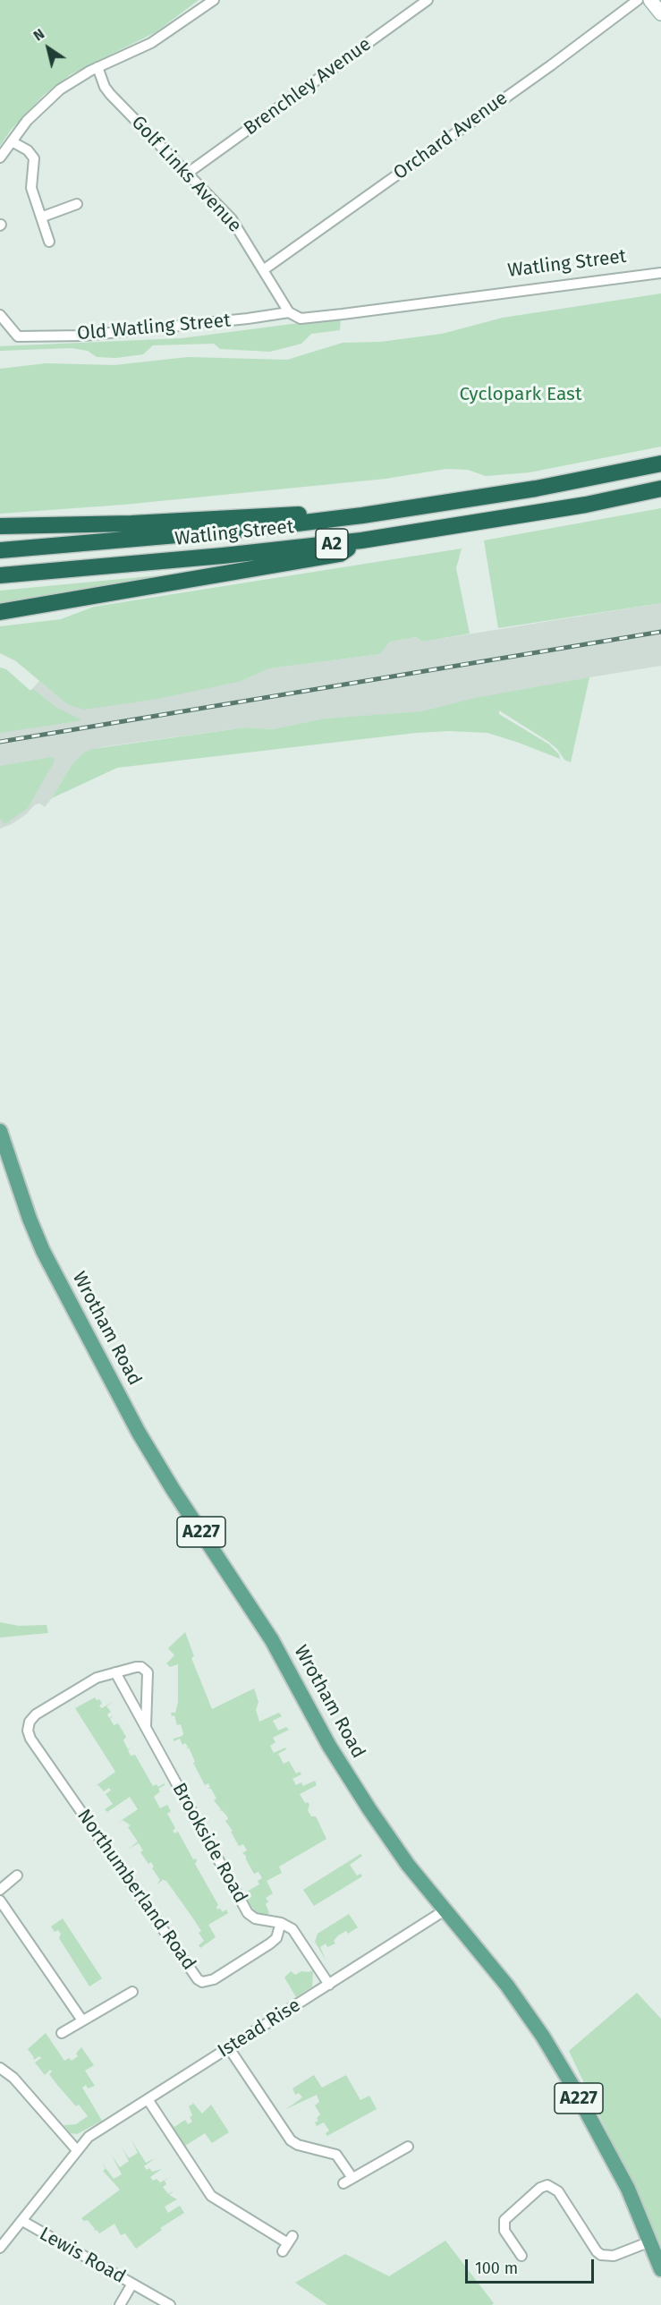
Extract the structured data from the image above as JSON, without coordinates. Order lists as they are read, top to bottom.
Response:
{
  "streets": {
    "highway": ["Watling Street", "A2"],
    "main road": ["Wrotham Road", "A227"],
    "street": [
      "Brenchley Avenue",
      "Orchard Avenue",
      "Golf Links Avenue",
      "Old Watling Street",
      "Brookside Road",
      "Northumberland Road",
      "Istead Rise",
      "Lewis Road"
    ]
  },
  "crossings": [
    ["Brenchley Avenue", "Golf Links Avenue"],
    ["Orchard Avenue", "Golf Links Avenue"],
    ["Golf Links Avenue", "Watling Street"],
    ["Golf Links Avenue", "Old Watling Street"],
    ["Watling Street", "Old Watling Street"],
    ["Wrotham Road", "Istead Rise"],
    ["Brookside Road", "Northumberland Road"],
    ["Istead Rise", "Lewis Road"]
  ],
  "parks": ["Cyclopark East"],
  "scale_bar": "100 m",
  "north": "top left"
}
